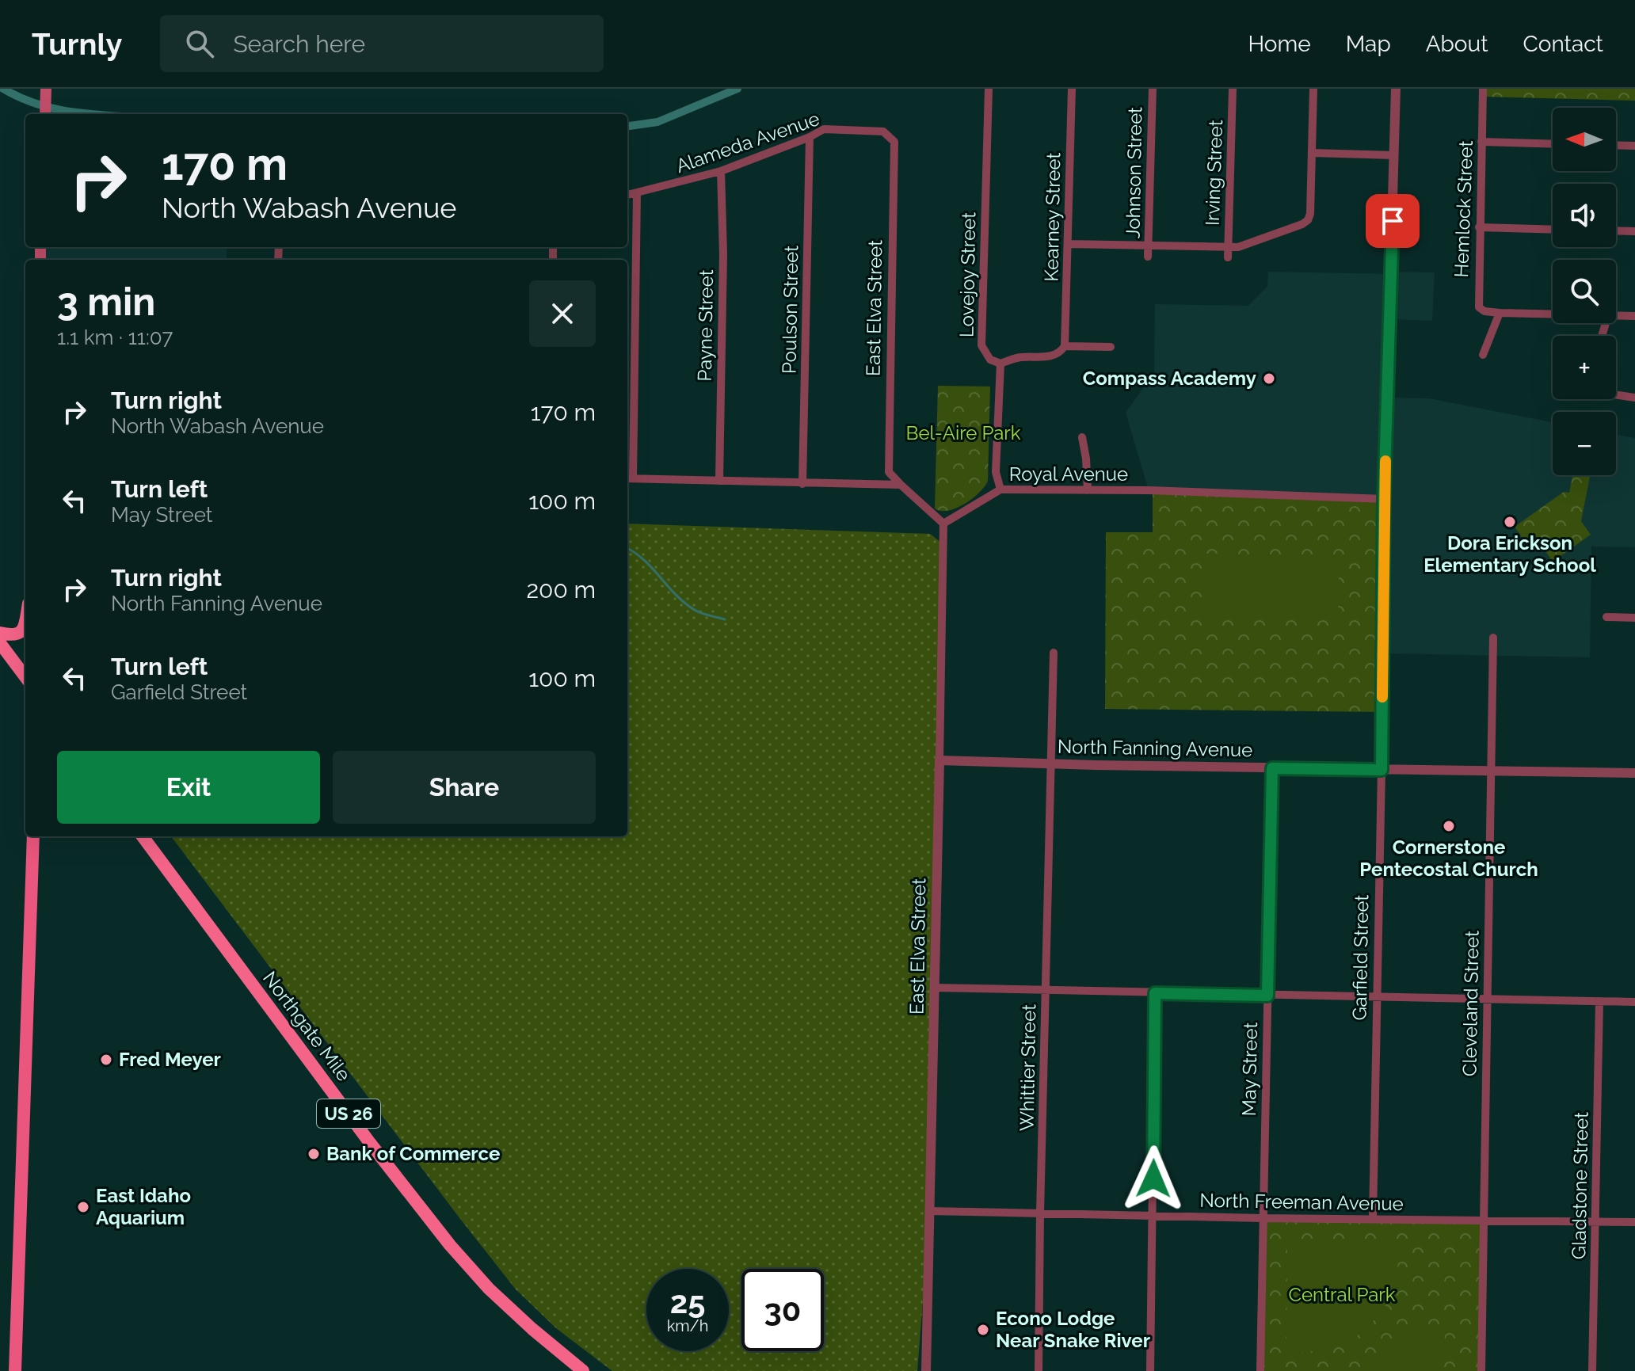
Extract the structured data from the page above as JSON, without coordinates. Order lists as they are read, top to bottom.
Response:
{
  "streets": {
    "highway": ["Northgate Mile", "US 26"],
    "street": [
      "Alameda Avenue",
      "Johnson Street",
      "Irving Street",
      "Hemlock Street",
      "Kearney Street",
      "Lovejoy Street",
      "East Elva Street",
      "Poulson Street",
      "Payne Street",
      "Royal Avenue",
      "North Fanning Avenue",
      "Garfield Street",
      "Cleveland Street",
      "Whittier Street",
      "May Street",
      "Gladstone Street",
      "North Freeman Avenue"
    ]
  },
  "crossings": [
    ["Alameda Avenue", "East Elva Street"],
    ["Alameda Avenue", "Poulson Street"],
    ["Alameda Avenue", "Payne Street"],
    ["East Elva Street", "Royal Avenue"],
    ["East Elva Street", "North Fanning Avenue"],
    ["East Elva Street", "North Freeman Avenue"],
    ["Royal Avenue", "Garfield Street"],
    ["North Fanning Avenue", "Garfield Street"],
    ["North Fanning Avenue", "Cleveland Street"],
    ["North Fanning Avenue", "Whittier Street"],
    ["North Fanning Avenue", "May Street"],
    ["Garfield Street", "North Freeman Avenue"],
    ["Cleveland Street", "North Freeman Avenue"],
    ["Whittier Street", "North Freeman Avenue"],
    ["May Street", "North Freeman Avenue"],
    ["Gladstone Street", "North Freeman Avenue"]
  ],
  "parks": ["Bel-Aire Park", "Central Park"],
  "places": [
    "Compass Academy",
    "Dora Erickson Elementary School",
    "Cornerstone Pentecostal Church",
    "Fred Meyer",
    "Bank of Commerce",
    "East Idaho Aquarium",
    "Econo Lodge Near Snake River"
  ],
  "north": "left",
  "page": {
    "header": "Turnly",
    "search": "Search here",
    "nav": [
      "Home",
      "Map",
      "About",
      "Contact"
    ],
    "map_buttons": ["+", "−"],
    "turn": ["170 m", "North Wabash Avenue"],
    "heading": ["3 min", "1.1 km · 11:07"],
    "list": [
      {
        "name": "Turn right",
        "note": "North Wabash Avenue",
        "value": "170 m"
      },
      {
        "name": "Turn left",
        "note": "May Street",
        "value": "100 m"
      },
      {
        "name": "Turn right",
        "note": "North Fanning Avenue",
        "value": "200 m"
      },
      {
        "name": "Turn left",
        "note": "Garfield Street",
        "value": "100 m"
      }
    ],
    "buttons": ["Exit", "Share"],
    "speed": "25 km/h",
    "limit": "30"
  }
}
